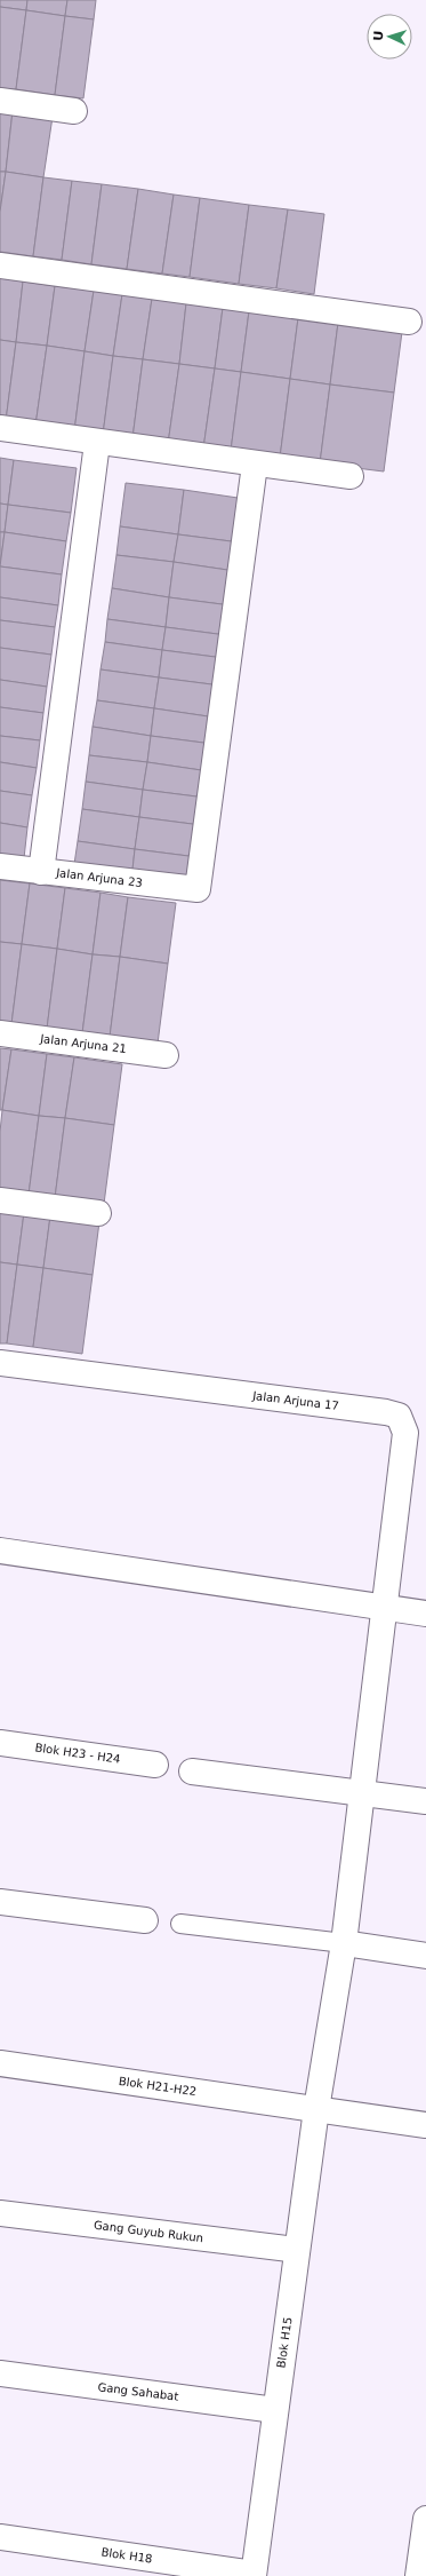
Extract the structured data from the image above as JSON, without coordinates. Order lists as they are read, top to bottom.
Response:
{
  "streets": {
    "street": [
      "Jalan Arjuna 23",
      "Jalan Arjuna 21",
      "Jalan Arjuna 17",
      "Blok H23 - H24",
      "Blok H21-H22",
      "Gang Guyub Rukun",
      "Blok H15",
      "Gang Sahabat",
      "Blok H18"
    ]
  },
  "crossings": [
    ["Jalan Arjuna 17", "Blok H15"],
    ["Blok H21-H22", "Blok H15"],
    ["Gang Guyub Rukun", "Blok H15"],
    ["Blok H15", "Gang Sahabat"],
    ["Blok H15", "Blok H18"]
  ],
  "north": "left"
}
